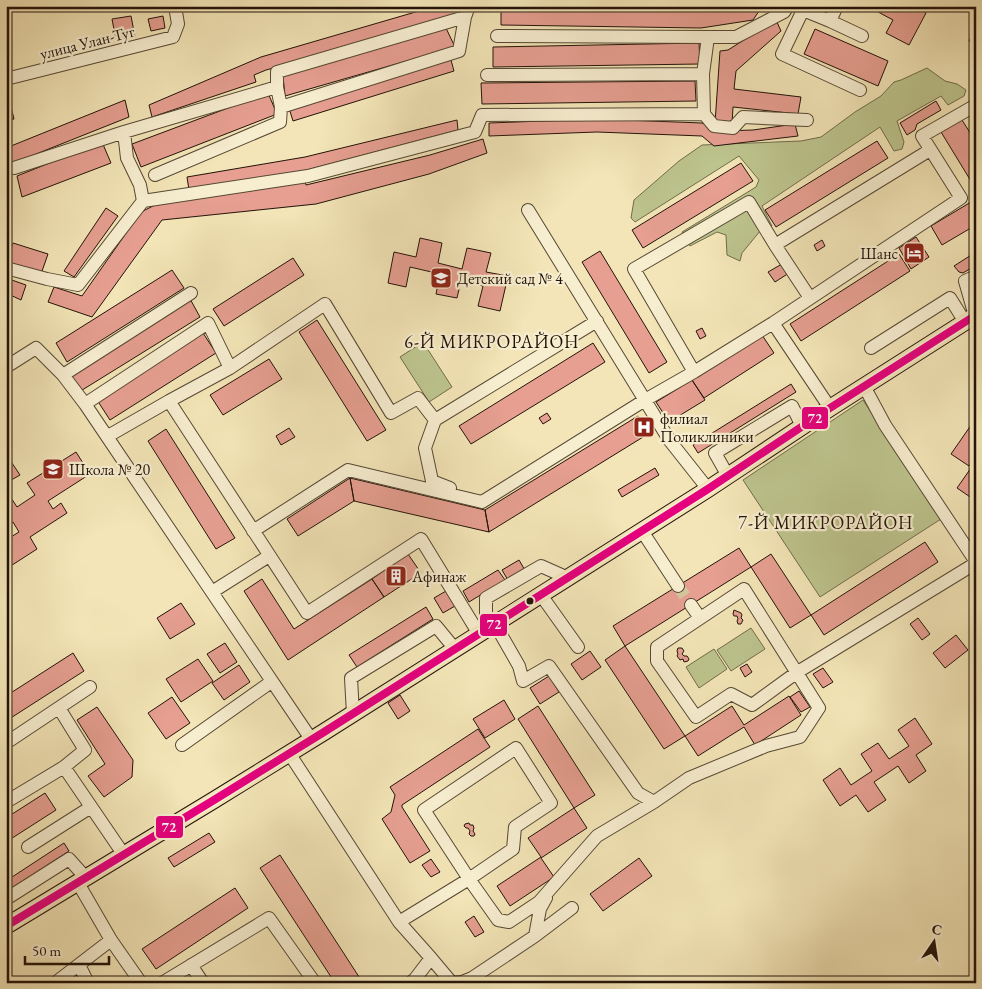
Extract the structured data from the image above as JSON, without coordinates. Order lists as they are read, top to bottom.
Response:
{
  "streets": {
    "street": ["улица Улан-Туг"]
  },
  "districts": ["6-Й МИКРОРАЙОН", "7-Й МИКРОРАЙОН"],
  "places": {
    "hotel": ["Шанс"],
    "school or university": ["Детский сад № 4", "Школа № 20"],
    "hospital": ["филиал Поликлиники"],
    "building": ["Афинаж"]
  },
  "lines": ["transit line 72"],
  "scale_bar": "50 m",
  "north": "top"
}
